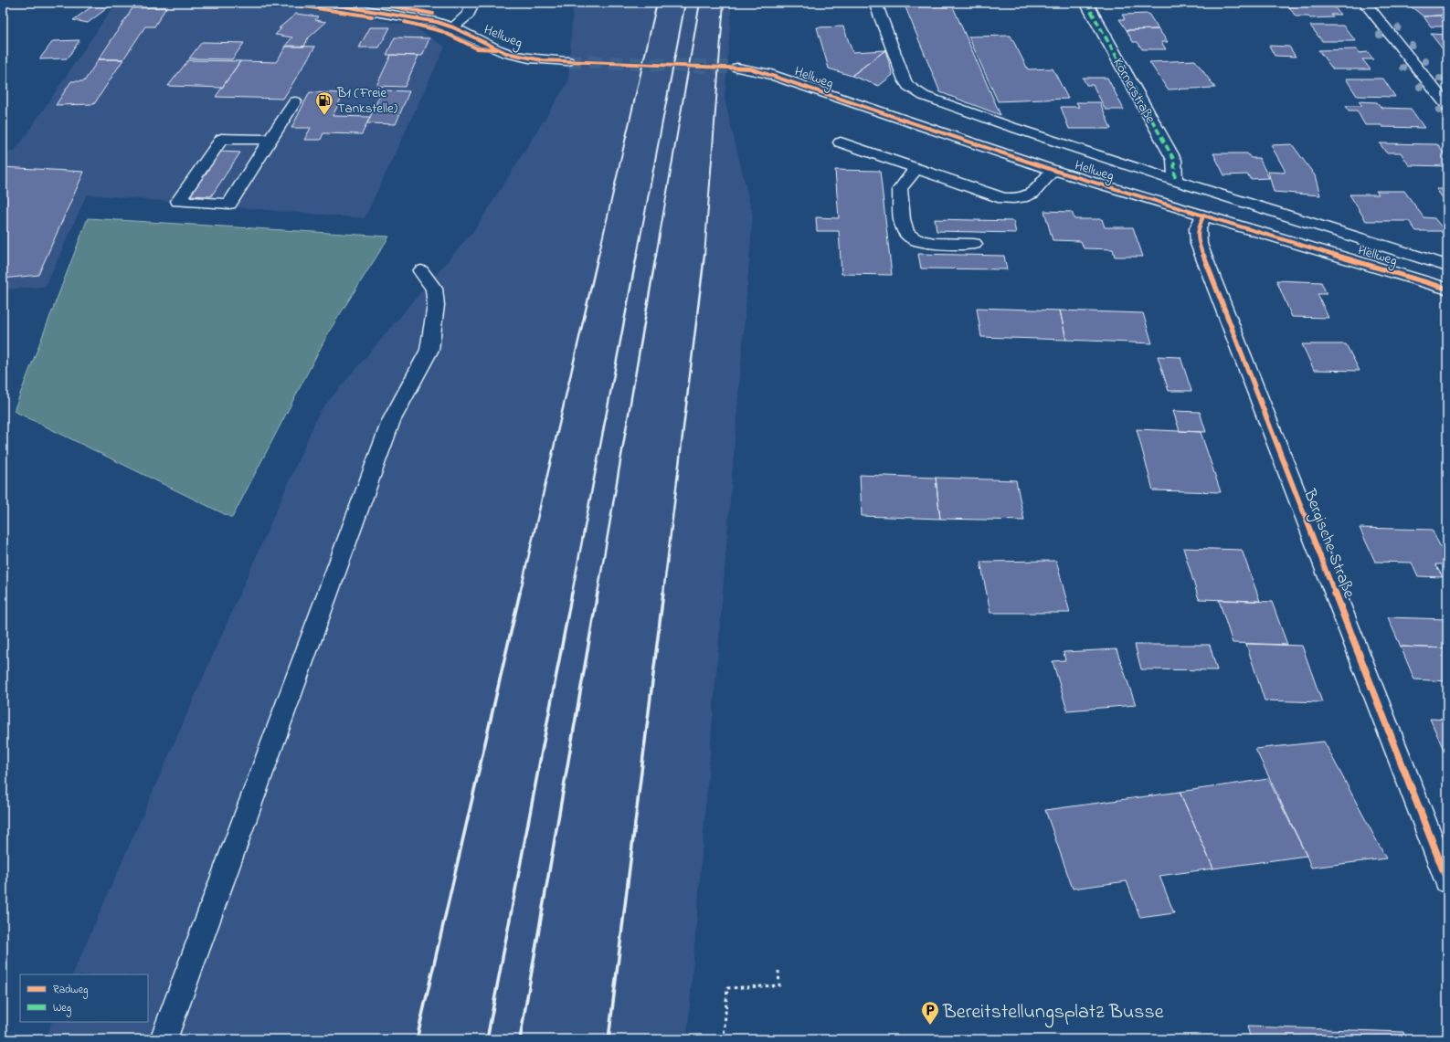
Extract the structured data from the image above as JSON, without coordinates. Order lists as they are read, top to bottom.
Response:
{
  "streets": {
    "street": ["Hellweg", "Körnerstraße", "Bergische Straße"]
  },
  "crossings": [
    ["Hellweg", "Körnerstraße"],
    ["Hellweg", "Bergische Straße"]
  ],
  "places": {
    "fuel station": ["B1 (Freie Tankstelle)"],
    "parking": ["Bereitstellungsplatz Busse"]
  },
  "legend": ["Radweg", "Weg"]
}
